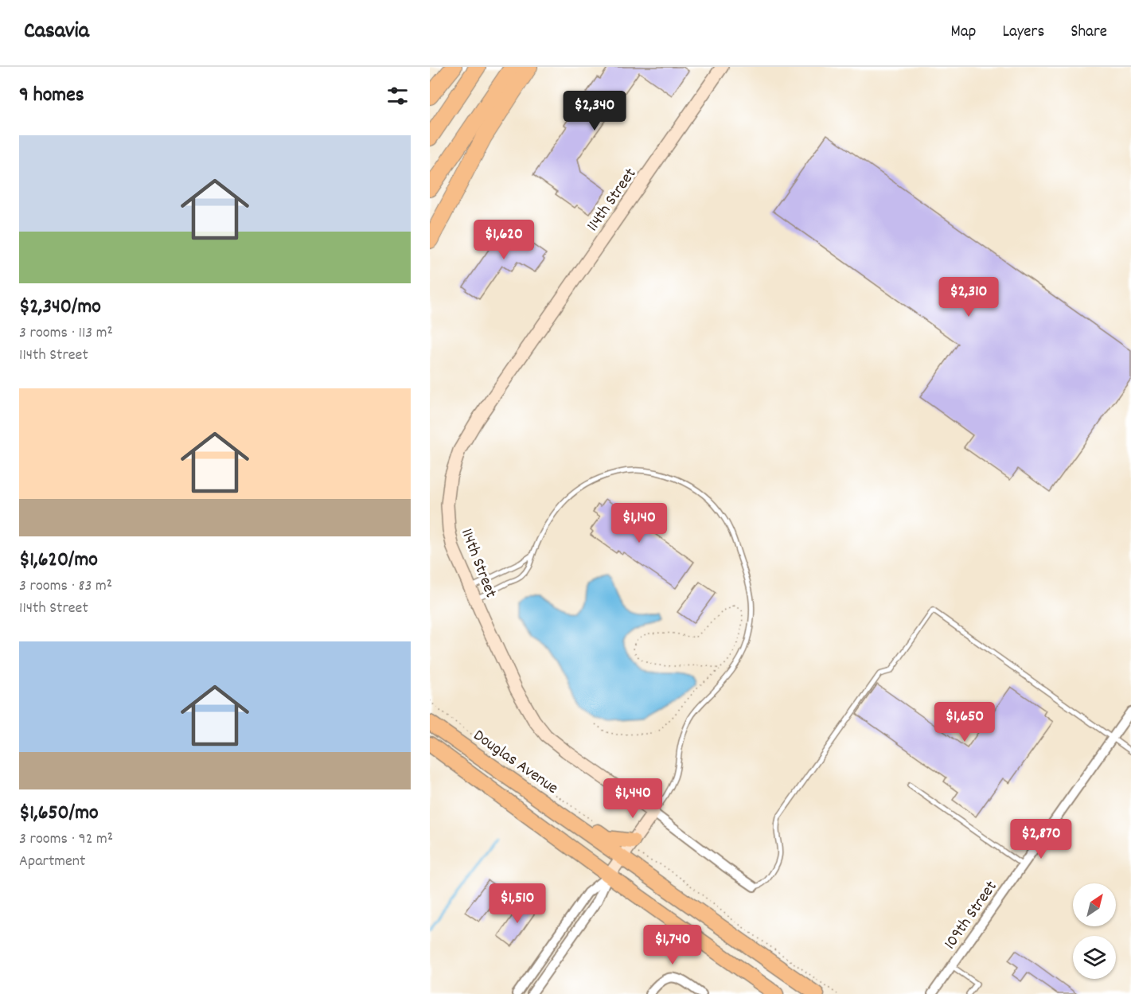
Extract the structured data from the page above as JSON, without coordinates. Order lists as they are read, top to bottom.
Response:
{
  "streets": {
    "main road": ["Douglas Avenue"],
    "street": ["114th Street", "109th Street"]
  },
  "north": "top right",
  "page": {
    "header": "Casavia",
    "nav": ["Map", "Layers", "Share"],
    "heading": "9 homes",
    "price": [
      "$2,340",
      "$1,620",
      "$2,310",
      "$1,140",
      "$1,650",
      "$1,440",
      "$2,870",
      "$1,510",
      "$1,740"
    ],
    "list": [
      {
        "name": "$2,340/mo",
        "note": "3 rooms · 113 m² · 114th Street"
      },
      {
        "name": "$1,620/mo",
        "note": "3 rooms · 83 m² · 114th Street"
      },
      {
        "name": "$1,650/mo",
        "note": "3 rooms · 92 m² · Apartment"
      }
    ]
  }
}
